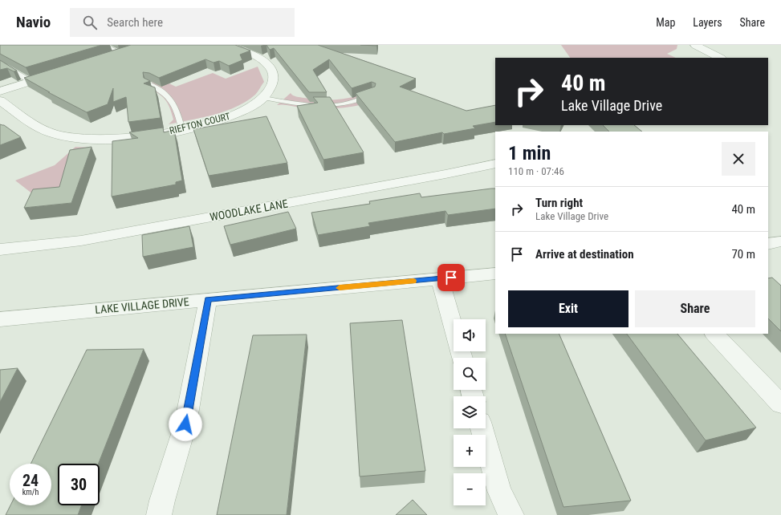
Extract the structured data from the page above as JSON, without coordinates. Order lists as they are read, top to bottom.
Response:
{
  "streets": {
    "street": ["RIEFTON COURT", "WOODLAKE LANE", "LAKE VILLAGE DRIVE"]
  },
  "page": {
    "header": "Navio",
    "search": "Search here",
    "nav": ["Map", "Layers", "Share"],
    "turn": ["40 m", "Lake Village Drive"],
    "heading": ["1 min", "110 m · 07:46"],
    "list": [
      {
        "name": "Turn right",
        "note": "Lake Village Drive",
        "value": "40 m"
      },
      {
        "name": "Arrive at destination",
        "value": "70 m"
      }
    ],
    "buttons": ["Exit", "Share"],
    "map_buttons": ["+", "−"],
    "speed": "24 km/h",
    "limit": "30"
  }
}
